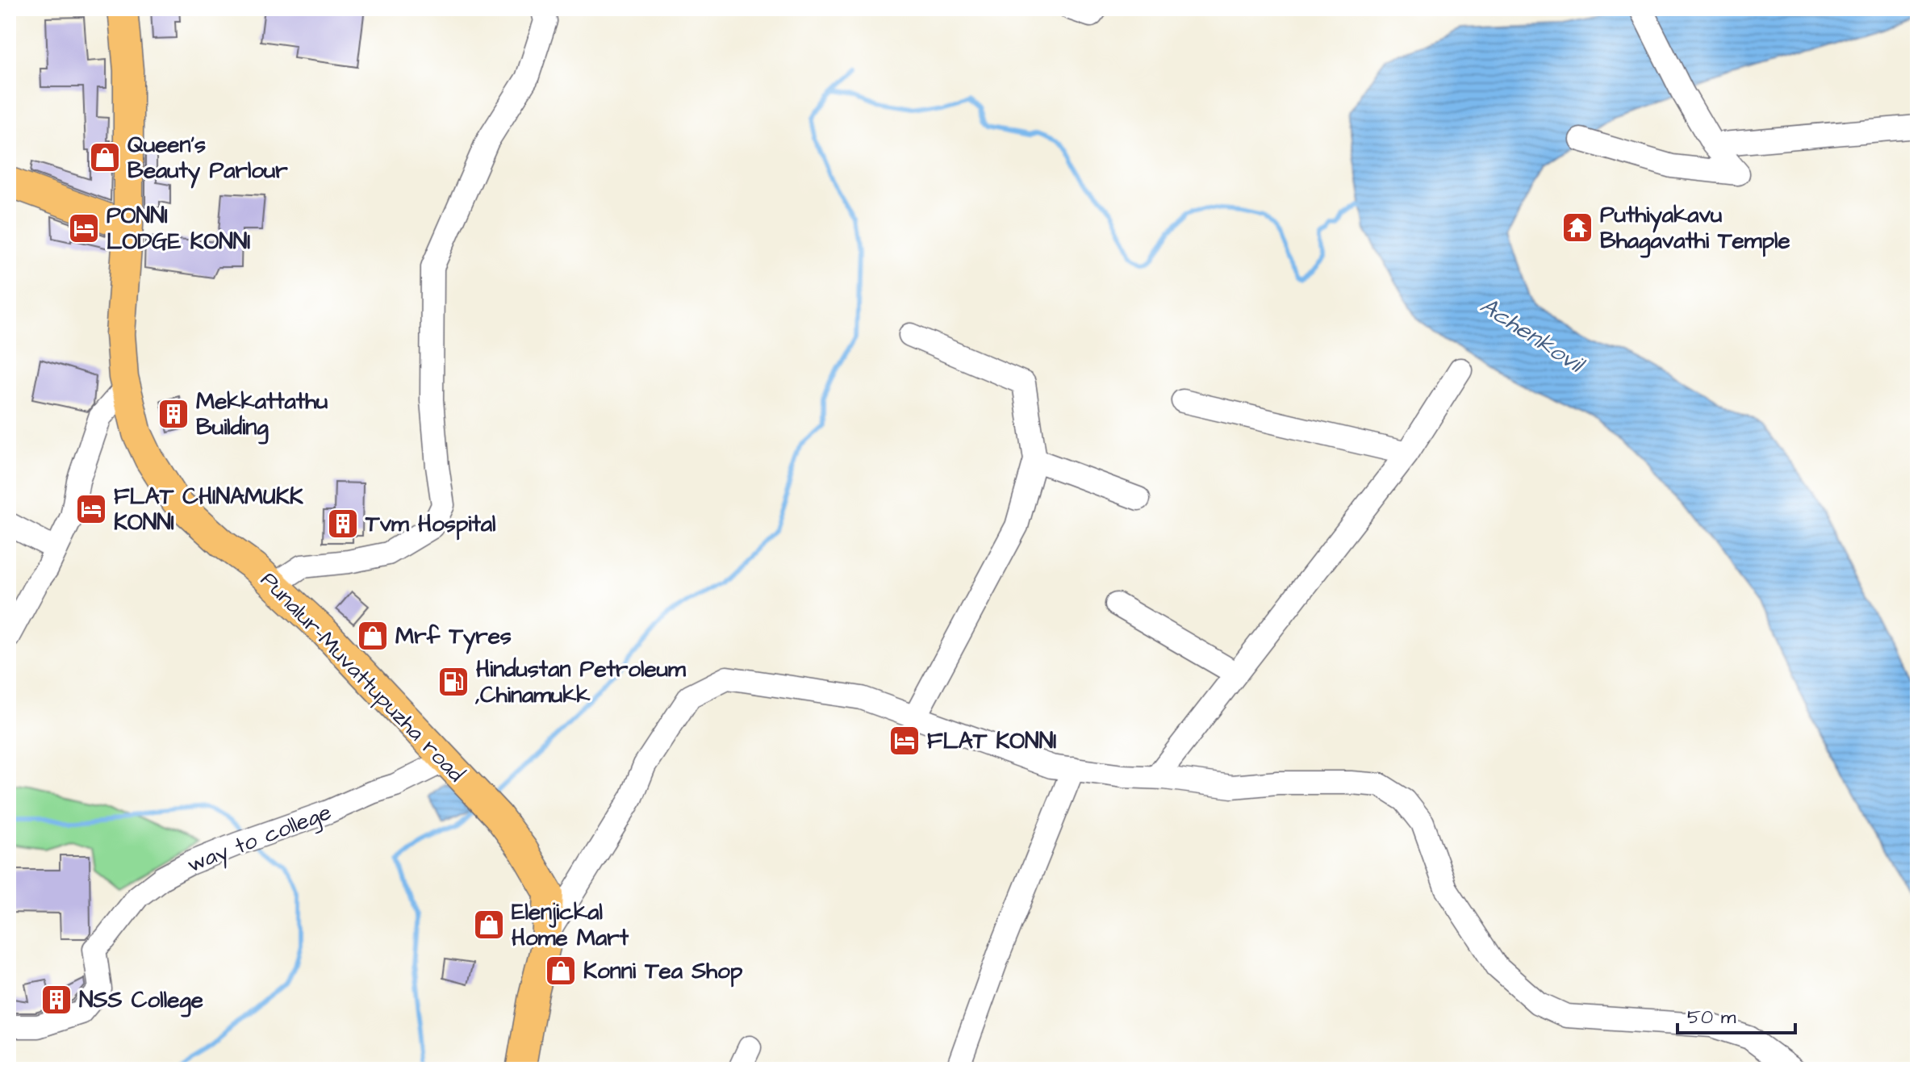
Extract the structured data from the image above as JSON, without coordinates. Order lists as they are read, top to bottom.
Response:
{
  "streets": {
    "main road": ["Punalur-Muvattupuzha road"],
    "street": ["way to college"]
  },
  "crossings": [
    ["Punalur-Muvattupuzha road", "way to college"]
  ],
  "water": ["Achenkovil"],
  "places": {
    "shop": [
      "Queen's Beauty Parlour",
      "Mrf Tyres",
      "Elenjickal Home Mart",
      "Konni Tea Shop"
    ],
    "temple": ["Puthiyakavu Bhagavathi Temple"],
    "hotel": ["PONNI LODGE KONNI", "FLAT CHINAMUKK KONNI", "FLAT KONNI"],
    "building": ["Mekkattathu Building", "Tvm Hospital", "NSS College"],
    "fuel station": ["Hindustan Petroleum ,Chinamukk"]
  },
  "scale_bar": "50 m"
}
